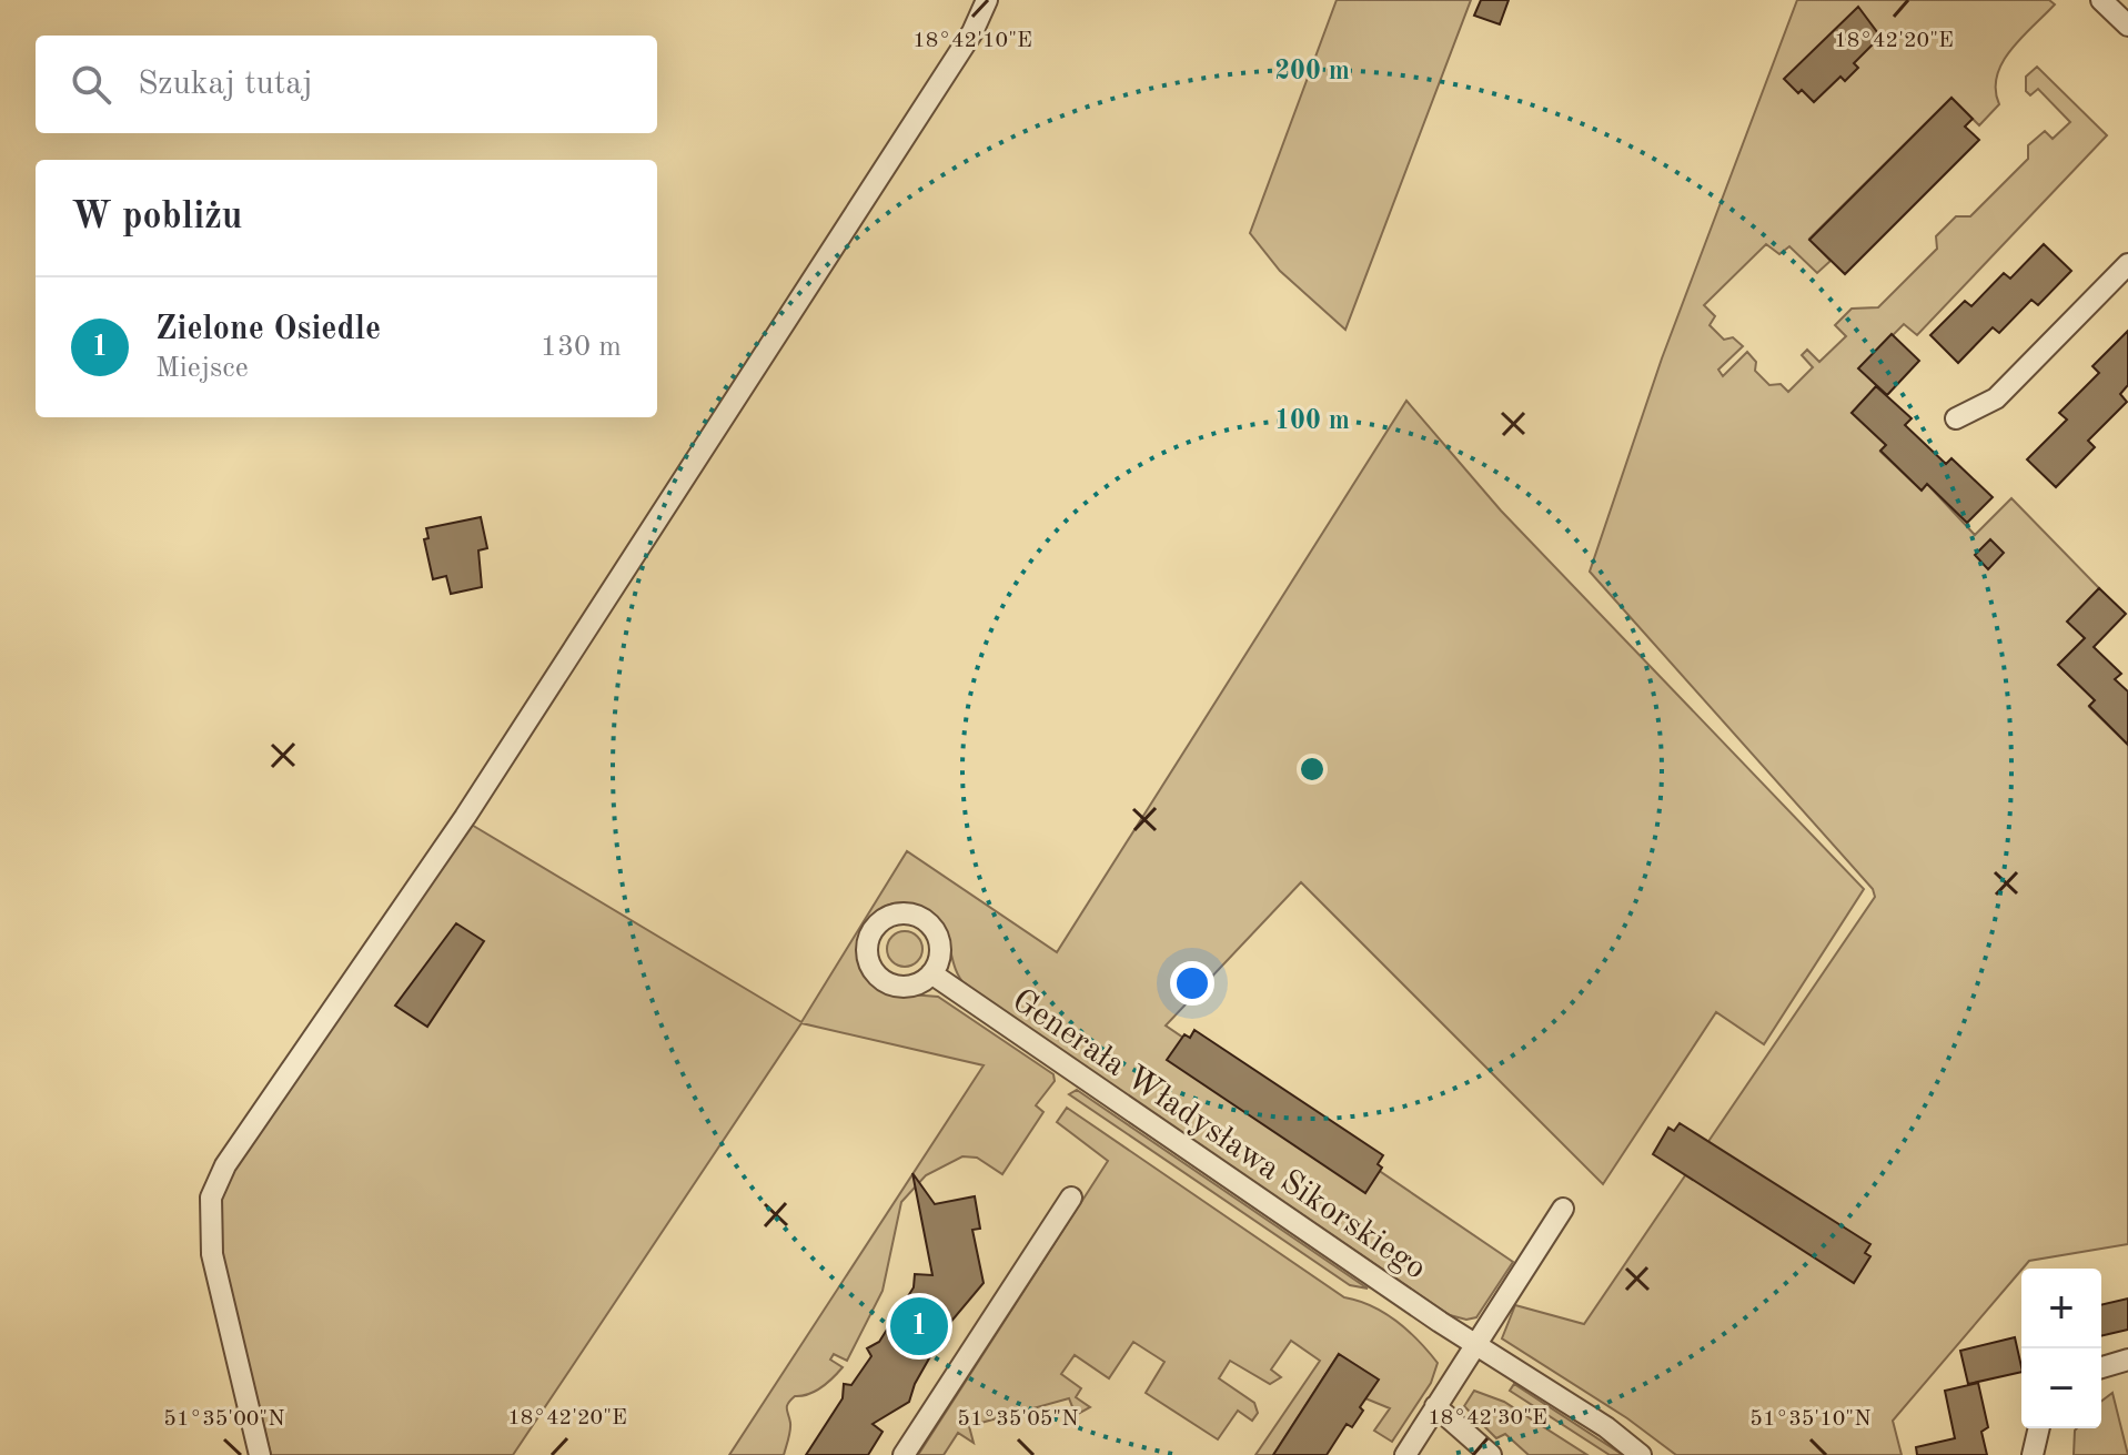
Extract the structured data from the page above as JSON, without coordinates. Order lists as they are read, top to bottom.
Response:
{
  "streets": {
    "street": ["Generała Władysława Sikorskiego"]
  },
  "page": {
    "search": "Szukaj tutaj",
    "heading": "W pobliżu",
    "list": [
      {
        "mark": "1",
        "name": "Zielone Osiedle",
        "note": "Miejsce",
        "value": "130 m"
      }
    ],
    "map_buttons": ["+", "−"],
    "pins": "1"
  },
  "coordinates": [
    "18°42'10\"E",
    "18°42'20\"E",
    "18°42'30\"E",
    "51°35'00\"N",
    "51°35'05\"N",
    "51°35'10\"N"
  ],
  "rings": ["200 m", "100 m"]
}
